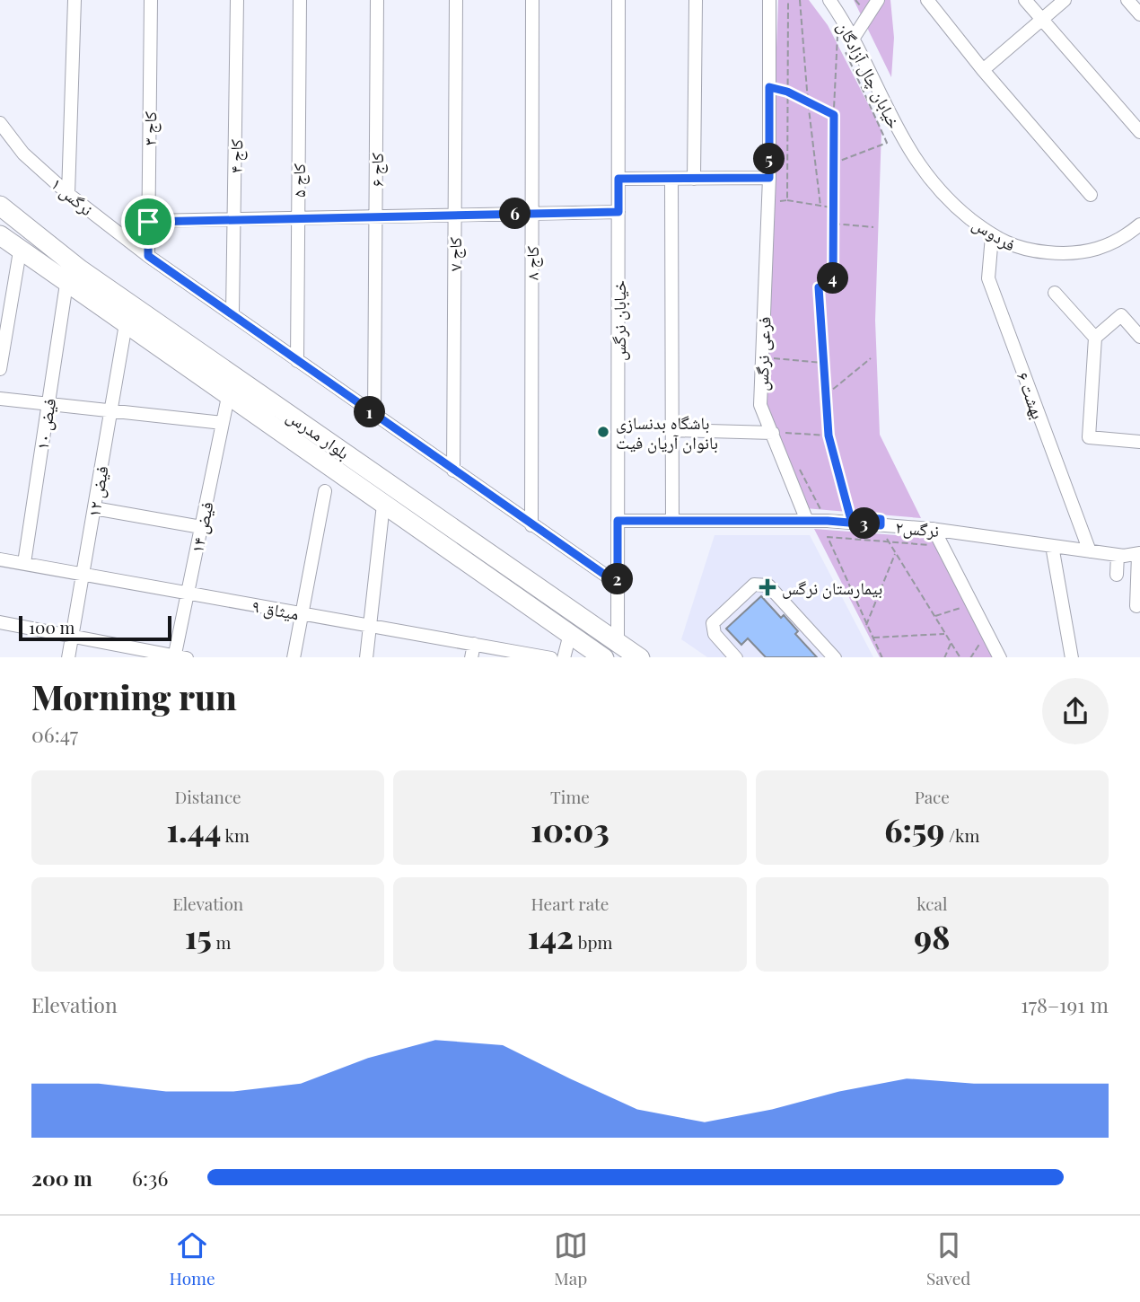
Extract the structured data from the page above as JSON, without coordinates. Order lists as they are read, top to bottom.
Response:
{
  "streets": {
    "highway": ["بلوار مدرس"],
    "street": [
      "خیابان چال آزادگان",
      "کاج ۳",
      "کاج ۴",
      "کاج ۶",
      "کاج ۵",
      "نرگس ۱",
      "فردوس",
      "کاج ۷",
      "کاج ۸",
      "خیابان نرگس",
      "فرعی نرگس",
      "بهشت ۶",
      "فیض ۱۰",
      "فیض ۱۲",
      "فیض ۱۴",
      "نرگس۲",
      "میثاق ۹"
    ]
  },
  "crossings": [
    ["خیابان چال آزادگان", "فردوس"],
    ["کاج ۳", "نرگس ۱"],
    ["کاج ۴", "نرگس ۱"],
    ["کاج ۶", "نرگس ۱"],
    ["کاج ۵", "نرگس ۱"],
    ["نرگس ۱", "کاج ۷"],
    ["نرگس ۱", "کاج ۸"],
    ["نرگس ۱", "خیابان نرگس"],
    ["فردوس", "بهشت ۶"],
    ["خیابان نرگس", "بلوار مدرس"],
    ["خیابان نرگس", "نرگس۲"],
    ["فرعی نرگس", "نرگس۲"],
    ["بهشت ۶", "نرگس۲"],
    ["فیض ۱۰", "بلوار مدرس"],
    ["فیض ۱۰", "میثاق ۹"],
    ["بلوار مدرس", "فیض ۱۲"],
    ["بلوار مدرس", "فیض ۱۴"],
    ["فیض ۱۲", "میثاق ۹"],
    ["فیض ۱۴", "میثاق ۹"]
  ],
  "places": {
    "other": ["باشگاه بدنسازی بانوان آریان فیت"],
    "health": ["بیمارستان نرگس"]
  },
  "scale_bar": "100 m",
  "page": {
    "pins": [
      "5",
      "6",
      "4",
      "1",
      "3",
      "2"
    ],
    "scale": "100 m",
    "heading": ["Morning run", "06:47"],
    "stats": [
      ["Distance", "1.44 km"],
      ["Time", "10:03"],
      ["Pace", "6:59 /km"],
      ["Elevation", "15 m"],
      ["Heart rate", "142 bpm"],
      ["kcal", "98"]
    ],
    "chart": ["Elevation", "178–191 m"],
    "list": [
      {
        "name": "200 m",
        "note": "6:36"
      }
    ],
    "tabs": ["Home", "Map", "Saved"]
  }
}
